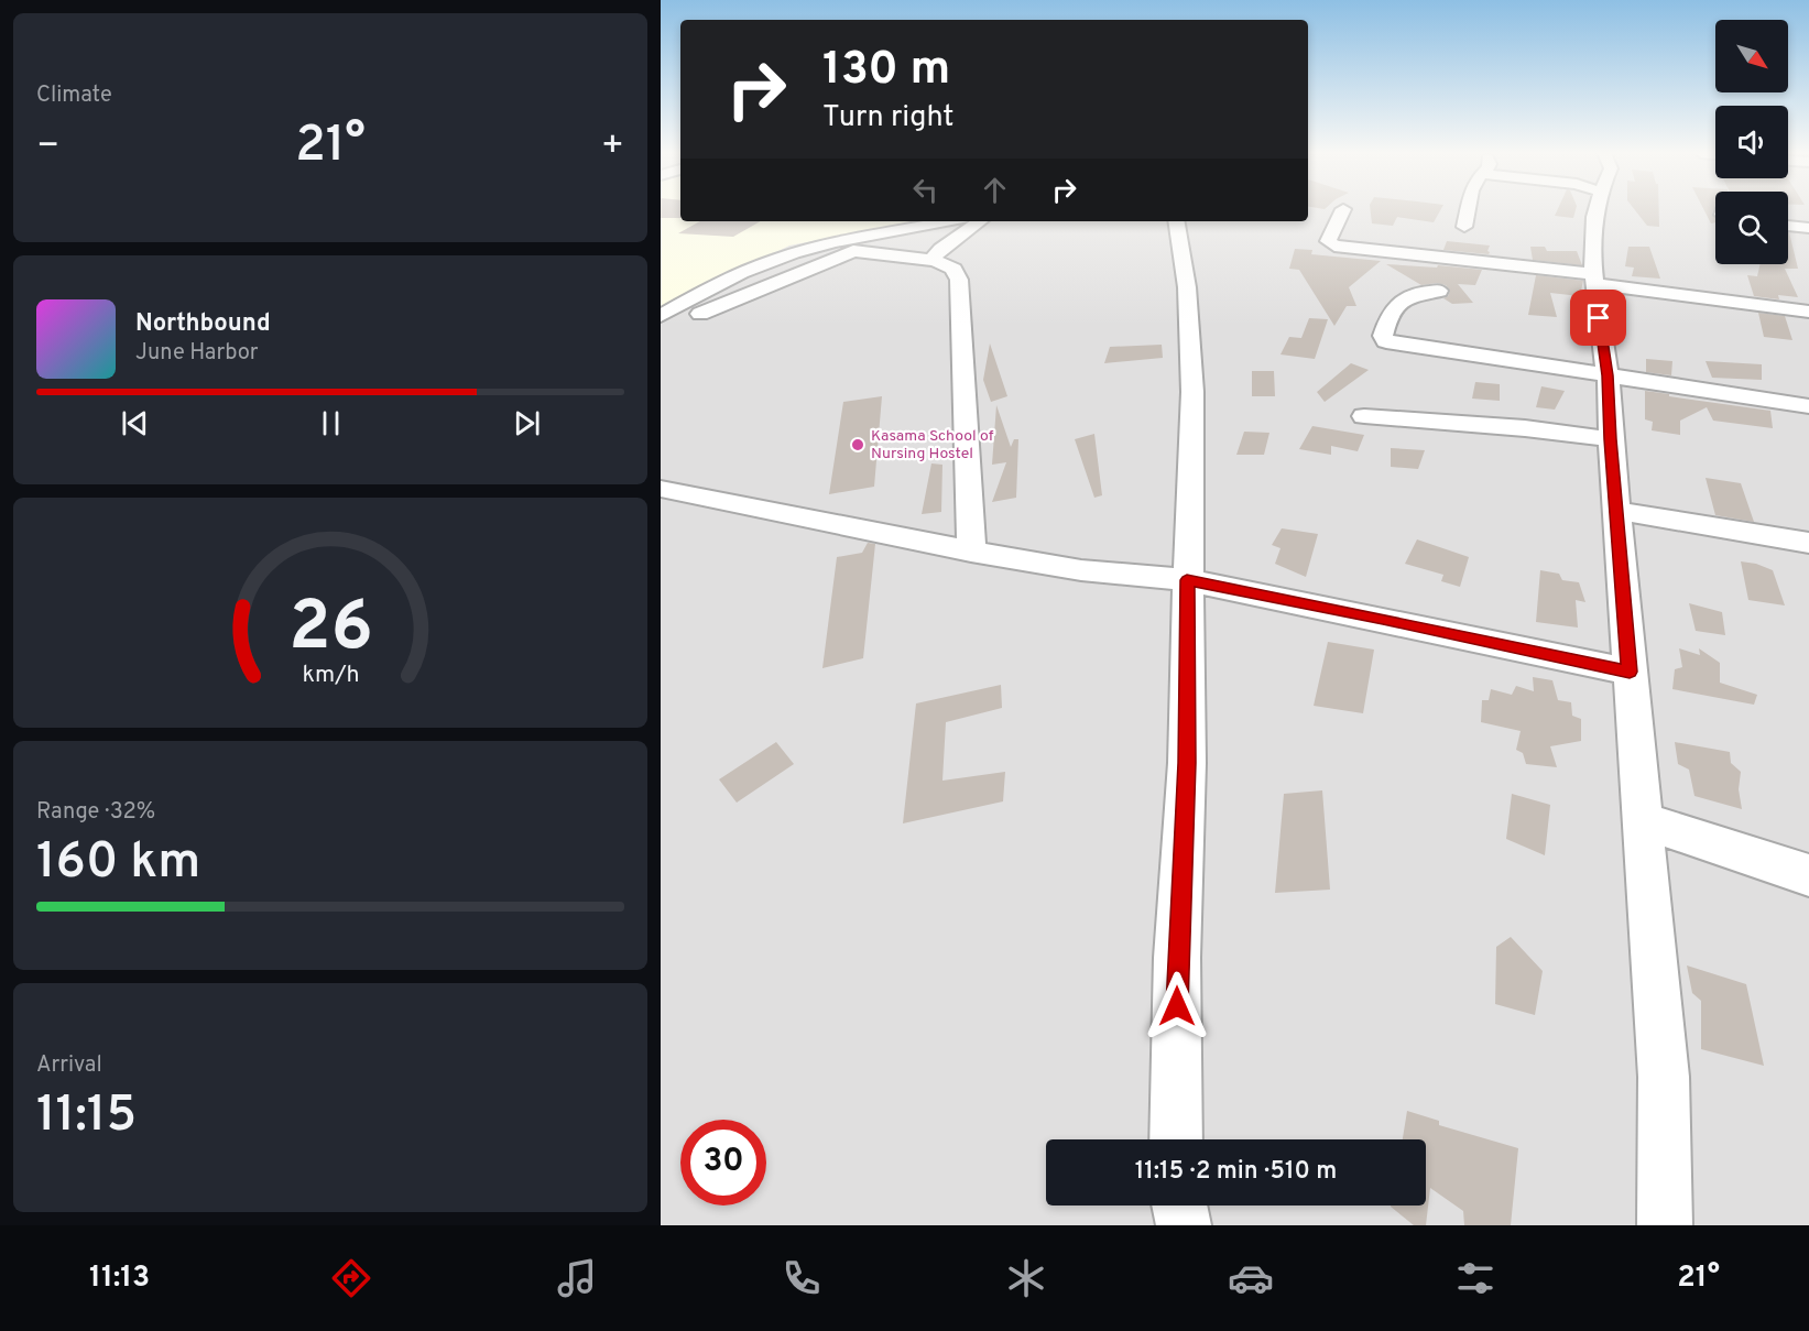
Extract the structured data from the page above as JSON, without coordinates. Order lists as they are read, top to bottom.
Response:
{
  "places": ["Kasama School of Nursing Hostel"],
  "north": "bottom right",
  "page": {
    "tile": [
      "Climate",
      ["Range · 32%", "160 km"],
      ["Arrival", "11:15"]
    ],
    "turn": ["130 m", "Turn right"],
    "heat": ["−", "21°", "+"],
    "song": ["Northbound", "June Harbor"],
    "limit": "30",
    "trip": "11:15 · 2 min · 510 m",
    "tabs": ["11:13", "21°"],
    "gauge": ["26", "km/h"]
  }
}
